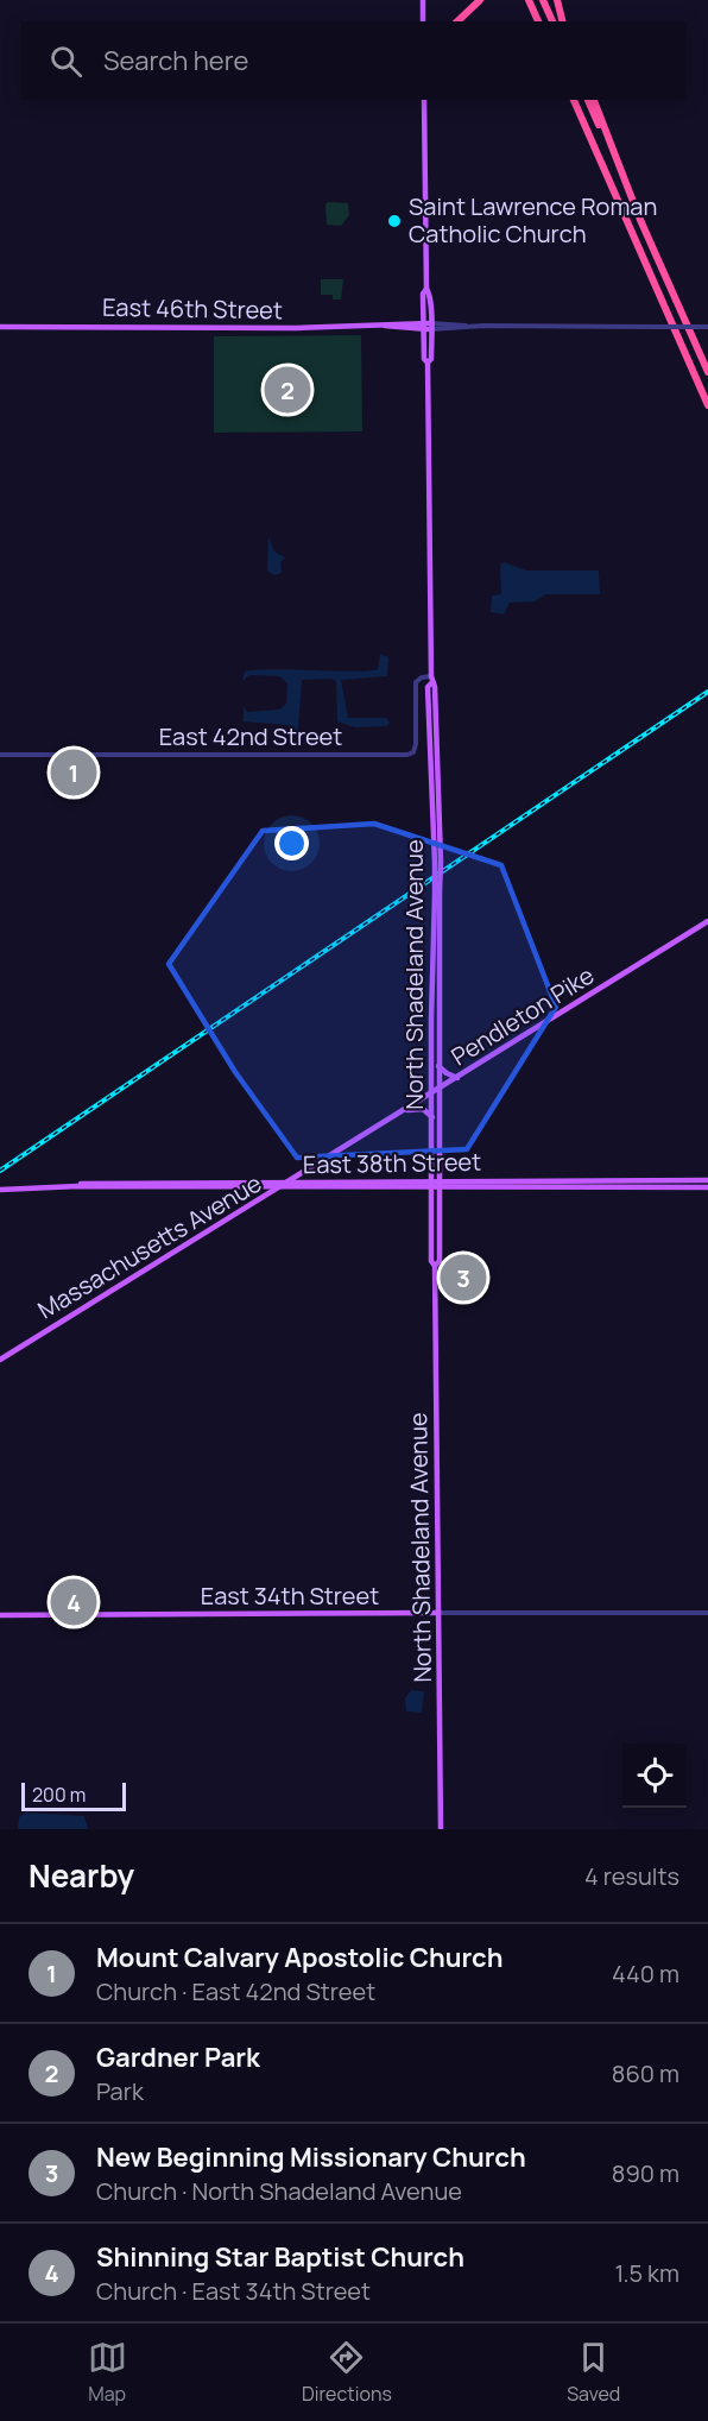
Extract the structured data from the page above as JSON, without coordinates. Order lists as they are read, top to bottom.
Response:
{
  "streets": {
    "main road": [
      "East 46th Street",
      "North Shadeland Avenue",
      "Pendleton Pike",
      "East 38th Street",
      "Massachusetts Avenue",
      "East 34th Street"
    ],
    "street": ["East 42nd Street"]
  },
  "crossings": [
    ["East 46th Street", "North Shadeland Avenue"],
    ["East 42nd Street", "North Shadeland Avenue"],
    ["North Shadeland Avenue", "Pendleton Pike"],
    ["North Shadeland Avenue", "East 38th Street"],
    ["North Shadeland Avenue", "East 34th Street"],
    ["Pendleton Pike", "East 38th Street"],
    ["Pendleton Pike", "Massachusetts Avenue"],
    ["East 38th Street", "Massachusetts Avenue"]
  ],
  "places": ["Saint Lawrence Roman Catholic Church"],
  "scale_bar": "200 m",
  "page": {
    "search": "Search here",
    "pins": [
      "2",
      "1",
      "3",
      "4"
    ],
    "scale": "200 m",
    "heading": ["Nearby", "4 results"],
    "list": [
      {
        "mark": "1",
        "name": "Mount Calvary Apostolic Church",
        "note": "Church · East 42nd Street",
        "value": "440 m"
      },
      {
        "mark": "2",
        "name": "Gardner Park",
        "note": "Park",
        "value": "860 m"
      },
      {
        "mark": "3",
        "name": "New Beginning Missionary Church",
        "note": "Church · North Shadeland Avenue",
        "value": "890 m"
      },
      {
        "mark": "4",
        "name": "Shinning Star Baptist Church",
        "note": "Church · East 34th Street",
        "value": "1.5 km"
      }
    ],
    "nav": ["Map", "Directions", "Saved"]
  }
}
